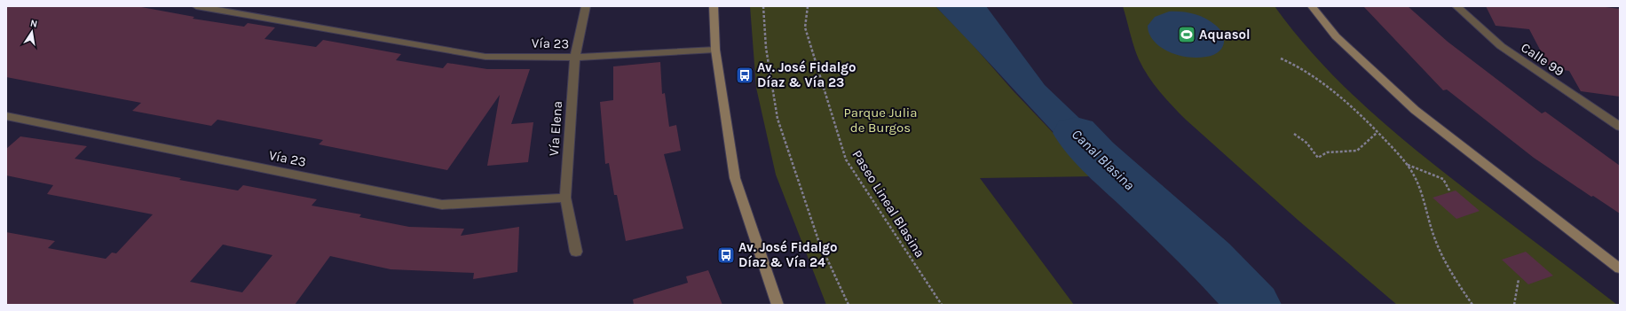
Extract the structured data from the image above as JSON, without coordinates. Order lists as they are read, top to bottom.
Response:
{
  "streets": {
    "street": ["Vía 23", "Calle 99", "Vía Elena"],
    "path": ["Paseo Lineal Blasina"]
  },
  "crossings": [
    ["Vía 23", "Vía Elena"]
  ],
  "water": ["Canal Blasina"],
  "parks": ["Parque Julia de Burgos"],
  "places": {
    "sports": ["Aquasol"],
    "bus stop": ["Av. José Fidalgo Díaz & Vía 23", "Av. José Fidalgo Díaz & Vía 24"]
  },
  "north": "top"
}
